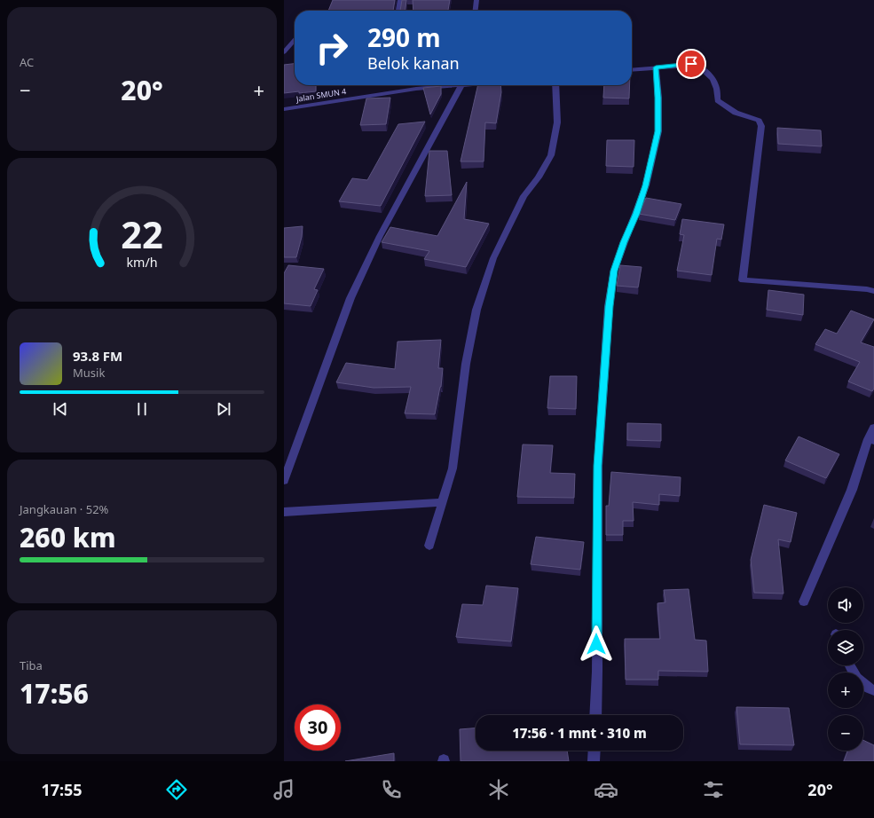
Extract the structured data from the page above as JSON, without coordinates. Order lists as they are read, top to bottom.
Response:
{
  "streets": {
    "street": ["Jalan SMUN 4"]
  },
  "page": {
    "tile": [
      "AC",
      ["Jangkauan · 52%", "260 km"],
      ["Tiba", "17:56"]
    ],
    "turn": ["290 m", "Belok kanan"],
    "heat": ["−", "20°", "+"],
    "song": ["93.8 FM", "Musik"],
    "map_buttons": ["+", "−"],
    "limit": "30",
    "trip": "17:56 · 1 mnt · 310 m",
    "tabs": ["17:55", "20°"],
    "gauge": ["22", "km/h"]
  }
}
